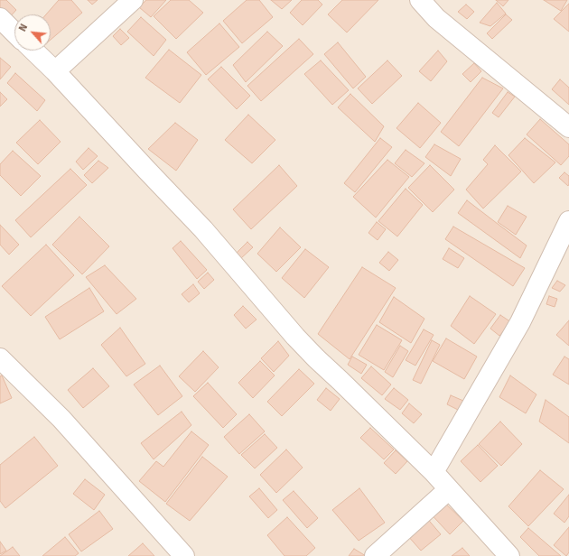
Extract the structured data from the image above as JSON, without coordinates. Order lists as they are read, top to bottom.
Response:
{
  "north": "top left"
}
